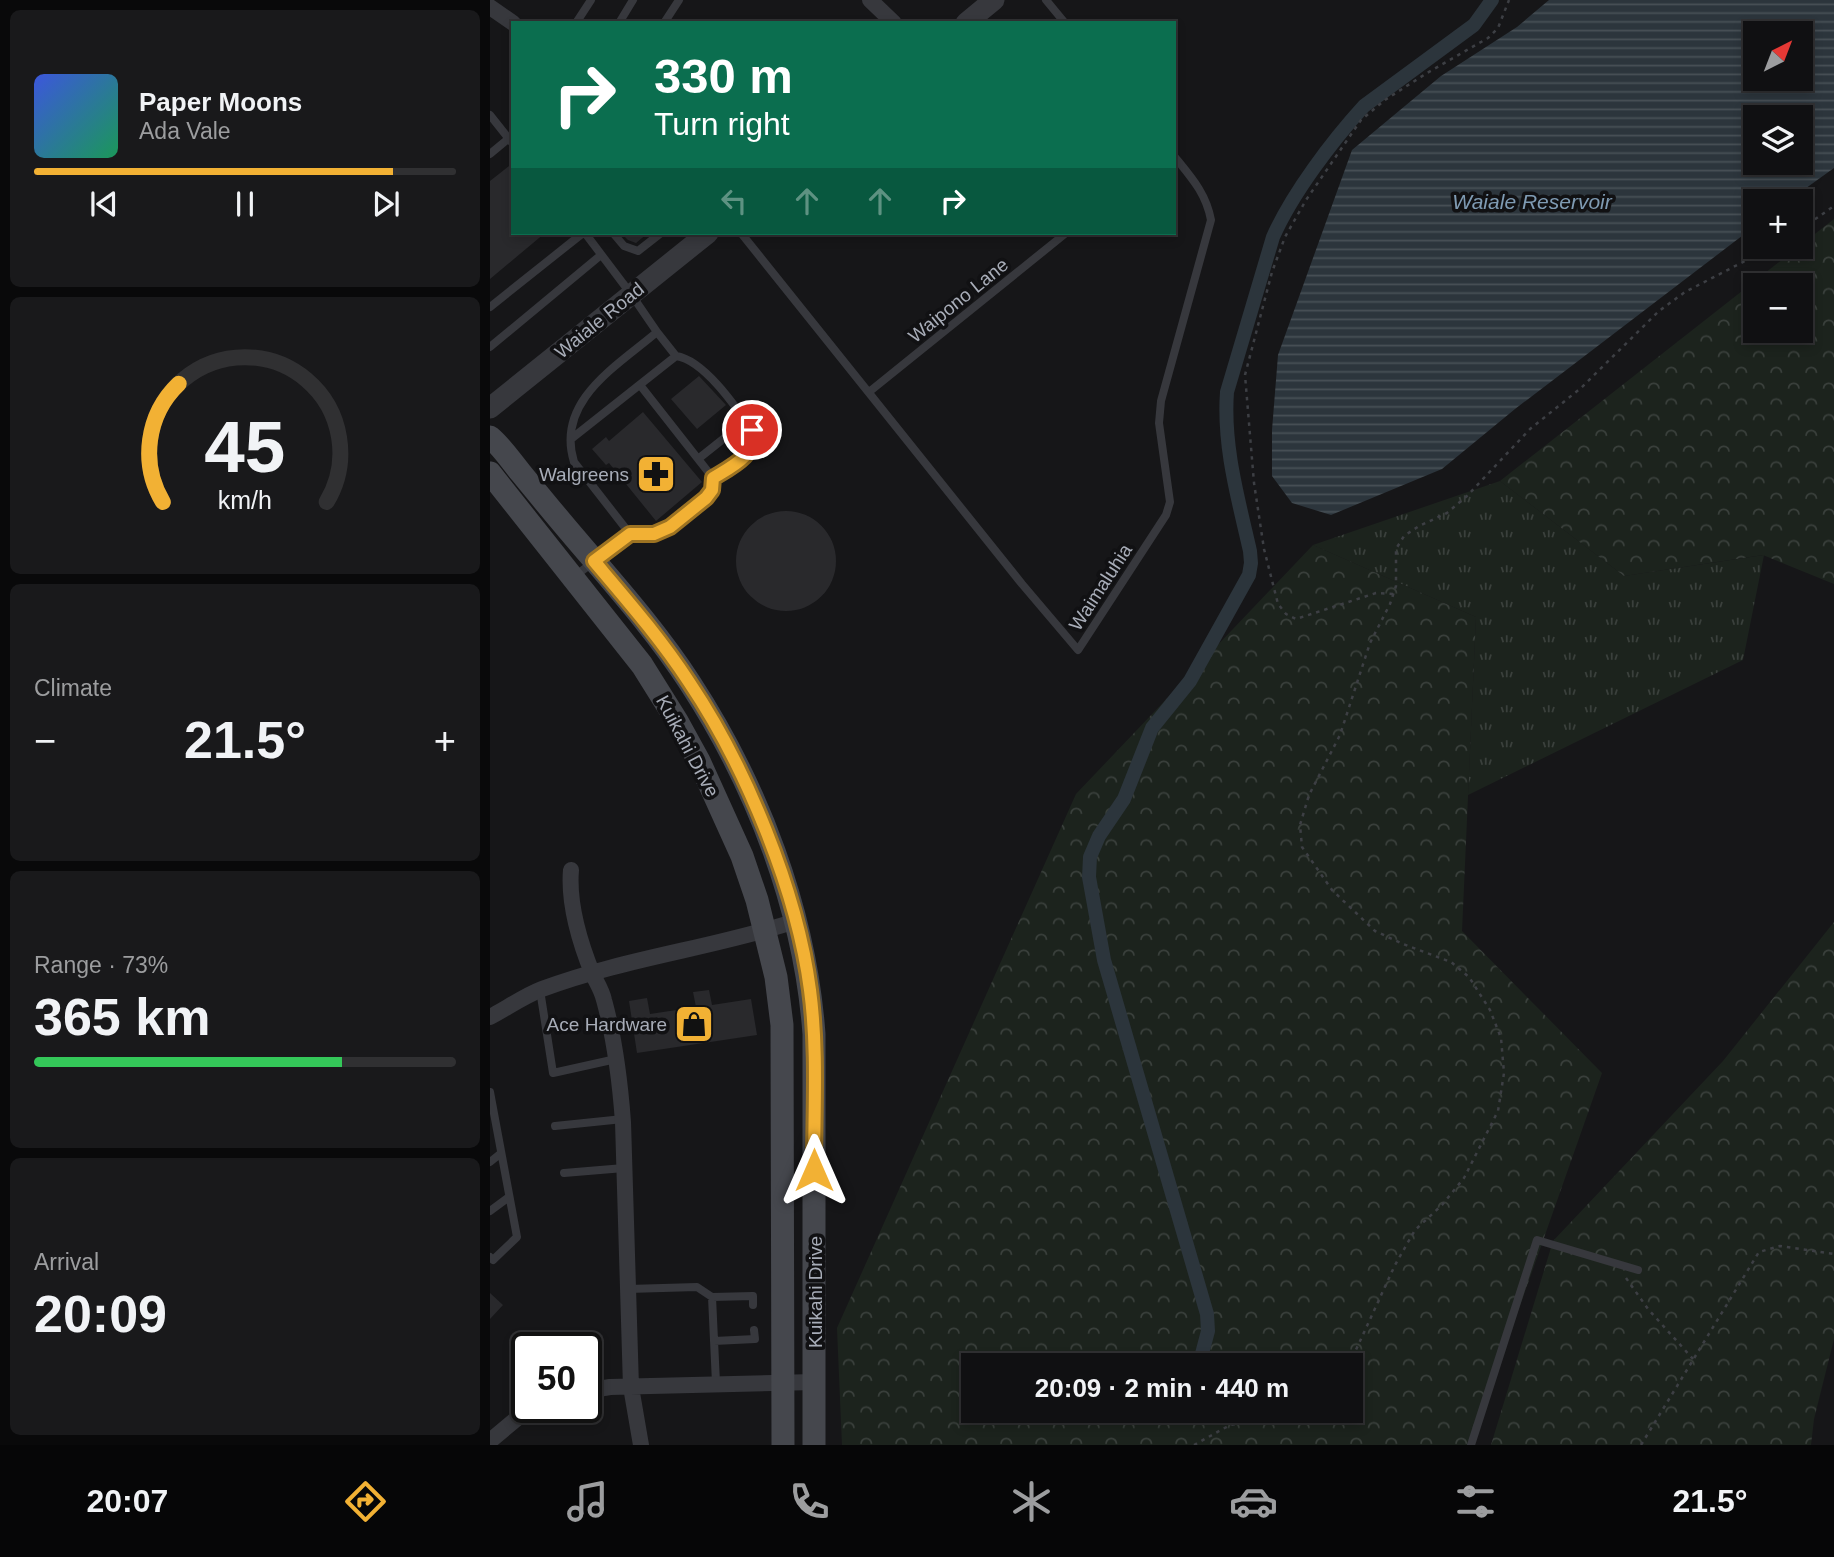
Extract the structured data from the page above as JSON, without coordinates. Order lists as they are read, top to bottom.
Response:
{
  "streets": {
    "main road": ["Kuikahi Drive"],
    "street": ["Waiale Road"],
    "lane": ["Waipono Lane", "Waimaluhia"]
  },
  "crossings": [
    ["Waipono Lane", "Waimaluhia"]
  ],
  "water": ["Waiale Reservoir"],
  "places": {
    "pharmacy": ["Walgreens"],
    "shop": ["Ace Hardware"]
  },
  "north": "top right",
  "page": {
    "map_buttons": ["+", "−"],
    "turn": ["330 m", "Turn right"],
    "song": ["Paper Moons", "Ada Vale"],
    "tile": [
      "Climate",
      ["Range · 73%", "365 km"],
      ["Arrival", "20:09"]
    ],
    "heat": ["−", "21.5°", "+"],
    "limit": "50",
    "trip": "20:09 · 2 min · 440 m",
    "tabs": ["20:07", "21.5°"],
    "gauge": ["45", "km/h"]
  }
}
